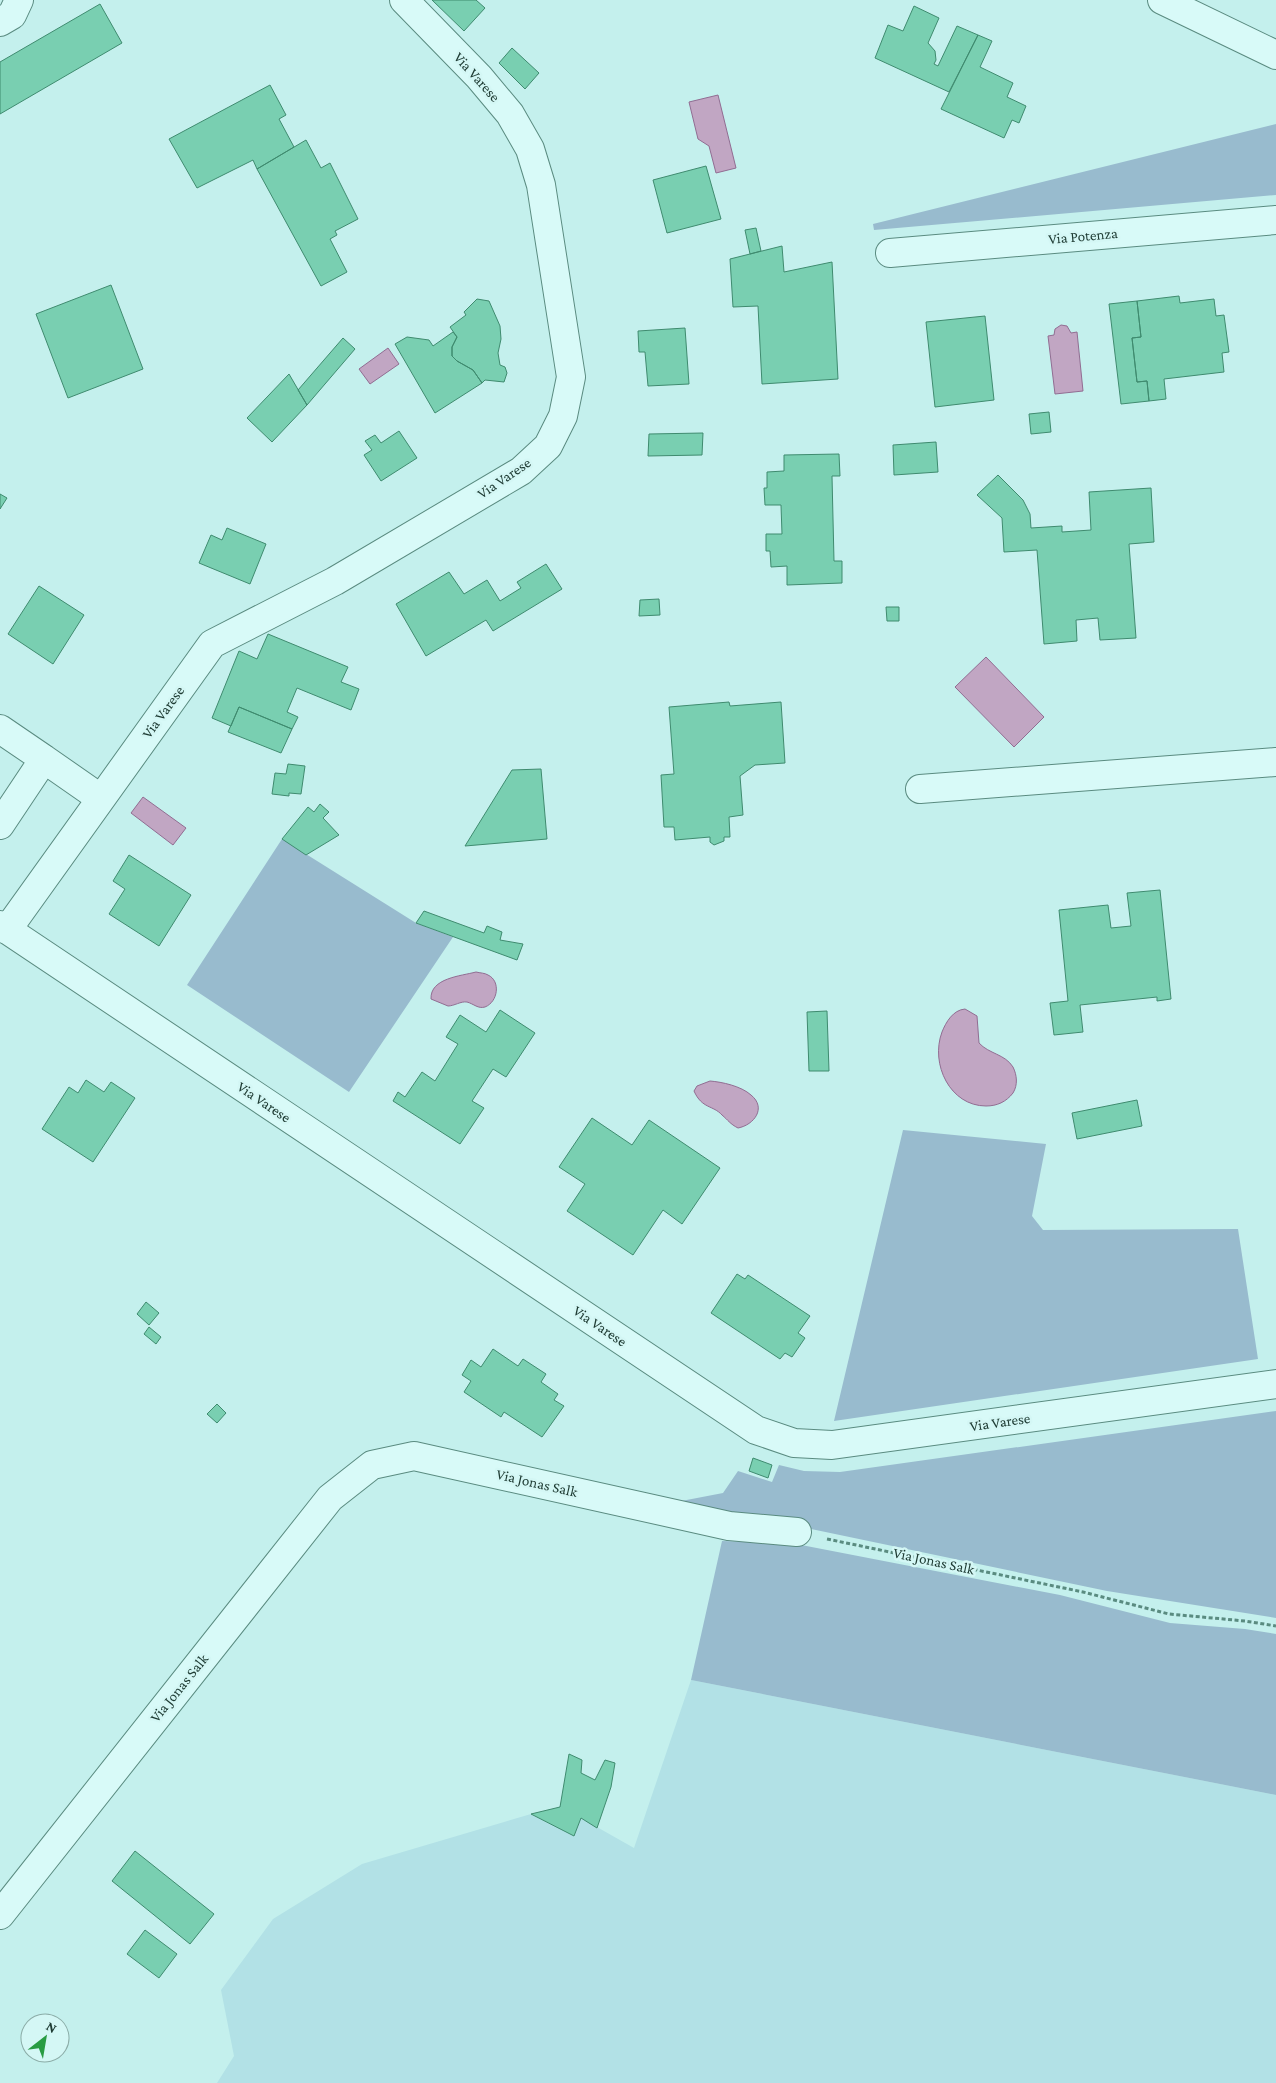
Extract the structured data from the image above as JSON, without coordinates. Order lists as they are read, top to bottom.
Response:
{
  "streets": {
    "street": ["Via Varese", "Via Potenza", "Via Jonas Salk"]
  },
  "north": "top right"
}
